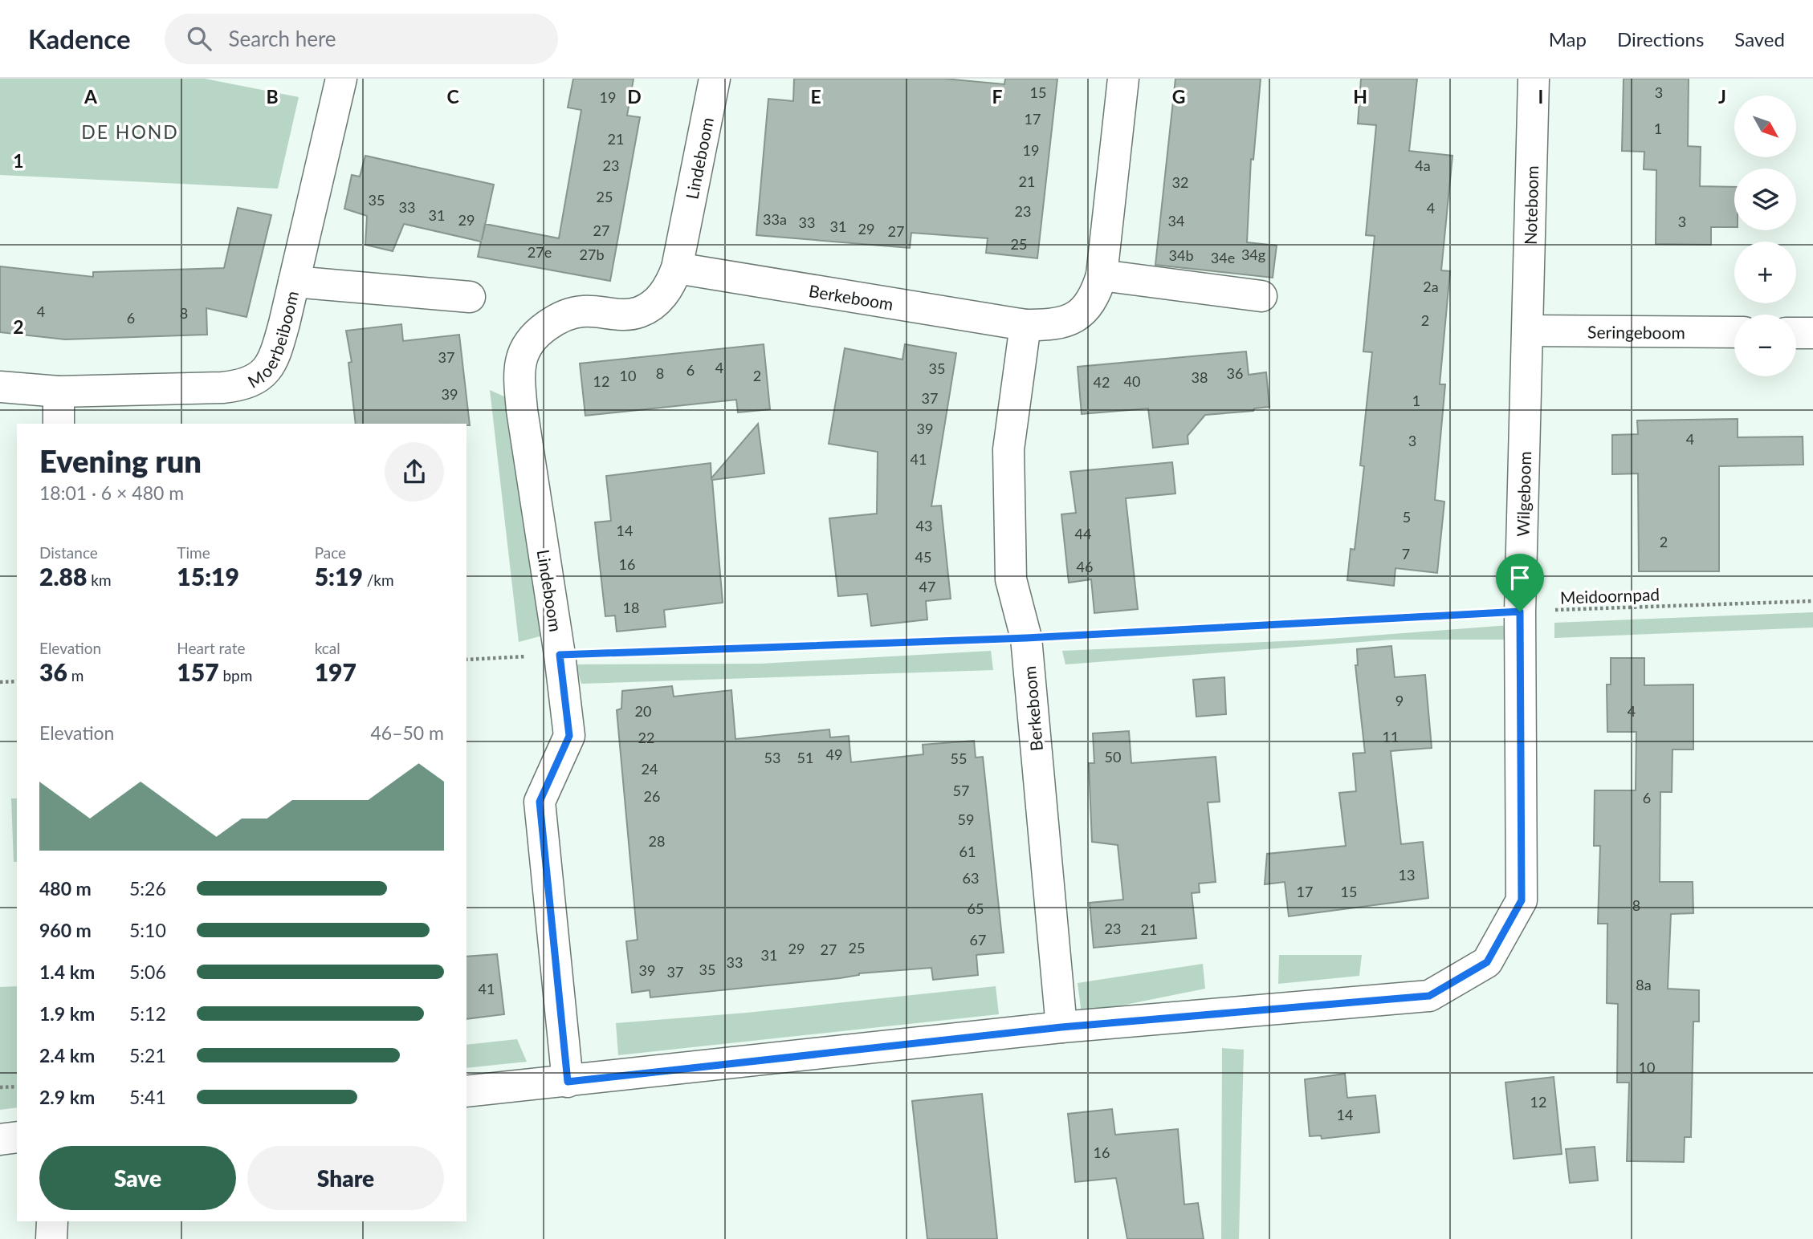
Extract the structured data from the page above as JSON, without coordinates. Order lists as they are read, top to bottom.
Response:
{
  "streets": {
    "street": [
      "Lindeboom",
      "Noteboom",
      "Berkeboom",
      "Seringeboom",
      "Moerbeiboom",
      "Wilgeboom"
    ],
    "path": ["Meidoornpad"]
  },
  "crossings": [
    ["Lindeboom", "Berkeboom"],
    ["Lindeboom", "Wilgeboom"],
    ["Lindeboom", "Meidoornpad"],
    ["Noteboom", "Seringeboom"],
    ["Noteboom", "Wilgeboom"],
    ["Berkeboom", "Wilgeboom"],
    ["Berkeboom", "Meidoornpad"],
    ["Seringeboom", "Wilgeboom"],
    ["Wilgeboom", "Meidoornpad"]
  ],
  "districts": ["DE HOND"],
  "house_numbers": [
    "15",
    "3",
    "19",
    "17",
    "1",
    "21",
    "19",
    "23",
    "4a",
    "21",
    "32",
    "25",
    "35",
    "33",
    "4",
    "23",
    "31",
    "33a",
    "29",
    "34",
    "3",
    "33",
    "31",
    "29",
    "27",
    "27",
    "25",
    "27e",
    "27b",
    "34g",
    "34b",
    "34e",
    "2a",
    "4",
    "8",
    "6",
    "2",
    "37",
    "4",
    "35",
    "6",
    "8",
    "36",
    "10",
    "2",
    "38",
    "12",
    "40",
    "42",
    "39",
    "37",
    "1",
    "39",
    "4",
    "3",
    "41",
    "5",
    "43",
    "14",
    "44",
    "2",
    "7",
    "45",
    "16",
    "46",
    "47",
    "18",
    "9",
    "20",
    "4",
    "11",
    "22",
    "49",
    "50",
    "53",
    "51",
    "55",
    "24",
    "57",
    "26",
    "6",
    "59",
    "28",
    "61",
    "13",
    "63",
    "17",
    "15",
    "8",
    "65",
    "23",
    "21",
    "67",
    "25",
    "29",
    "27",
    "31",
    "33",
    "35",
    "39",
    "37",
    "8a",
    "41",
    "10",
    "12",
    "14",
    "16"
  ],
  "north": "bottom right",
  "page": {
    "header": "Kadence",
    "search": "Search here",
    "nav": ["Map", "Directions", "Saved"],
    "map_buttons": ["+", "−"],
    "heading": ["Evening run", "18:01 · 6 × 480 m"],
    "stats": [
      ["Distance", "2.88 km"],
      ["Time", "15:19"],
      ["Pace", "5:19 /km"],
      ["Elevation", "36 m"],
      ["Heart rate", "157 bpm"],
      ["kcal", "197"]
    ],
    "chart": ["Elevation", "46–50 m"],
    "list": [
      {
        "name": "480 m",
        "note": "5:26"
      },
      {
        "name": "960 m",
        "note": "5:10"
      },
      {
        "name": "1.4 km",
        "note": "5:06"
      },
      {
        "name": "1.9 km",
        "note": "5:12"
      },
      {
        "name": "2.4 km",
        "note": "5:21"
      },
      {
        "name": "2.9 km",
        "note": "5:41"
      }
    ],
    "buttons": ["Save", "Share"]
  },
  "grid": {
    "columns": [
      "A",
      "B",
      "C",
      "D",
      "E",
      "F",
      "G",
      "H",
      "I",
      "J"
    ],
    "rows": ["1", "2"]
  }
}
